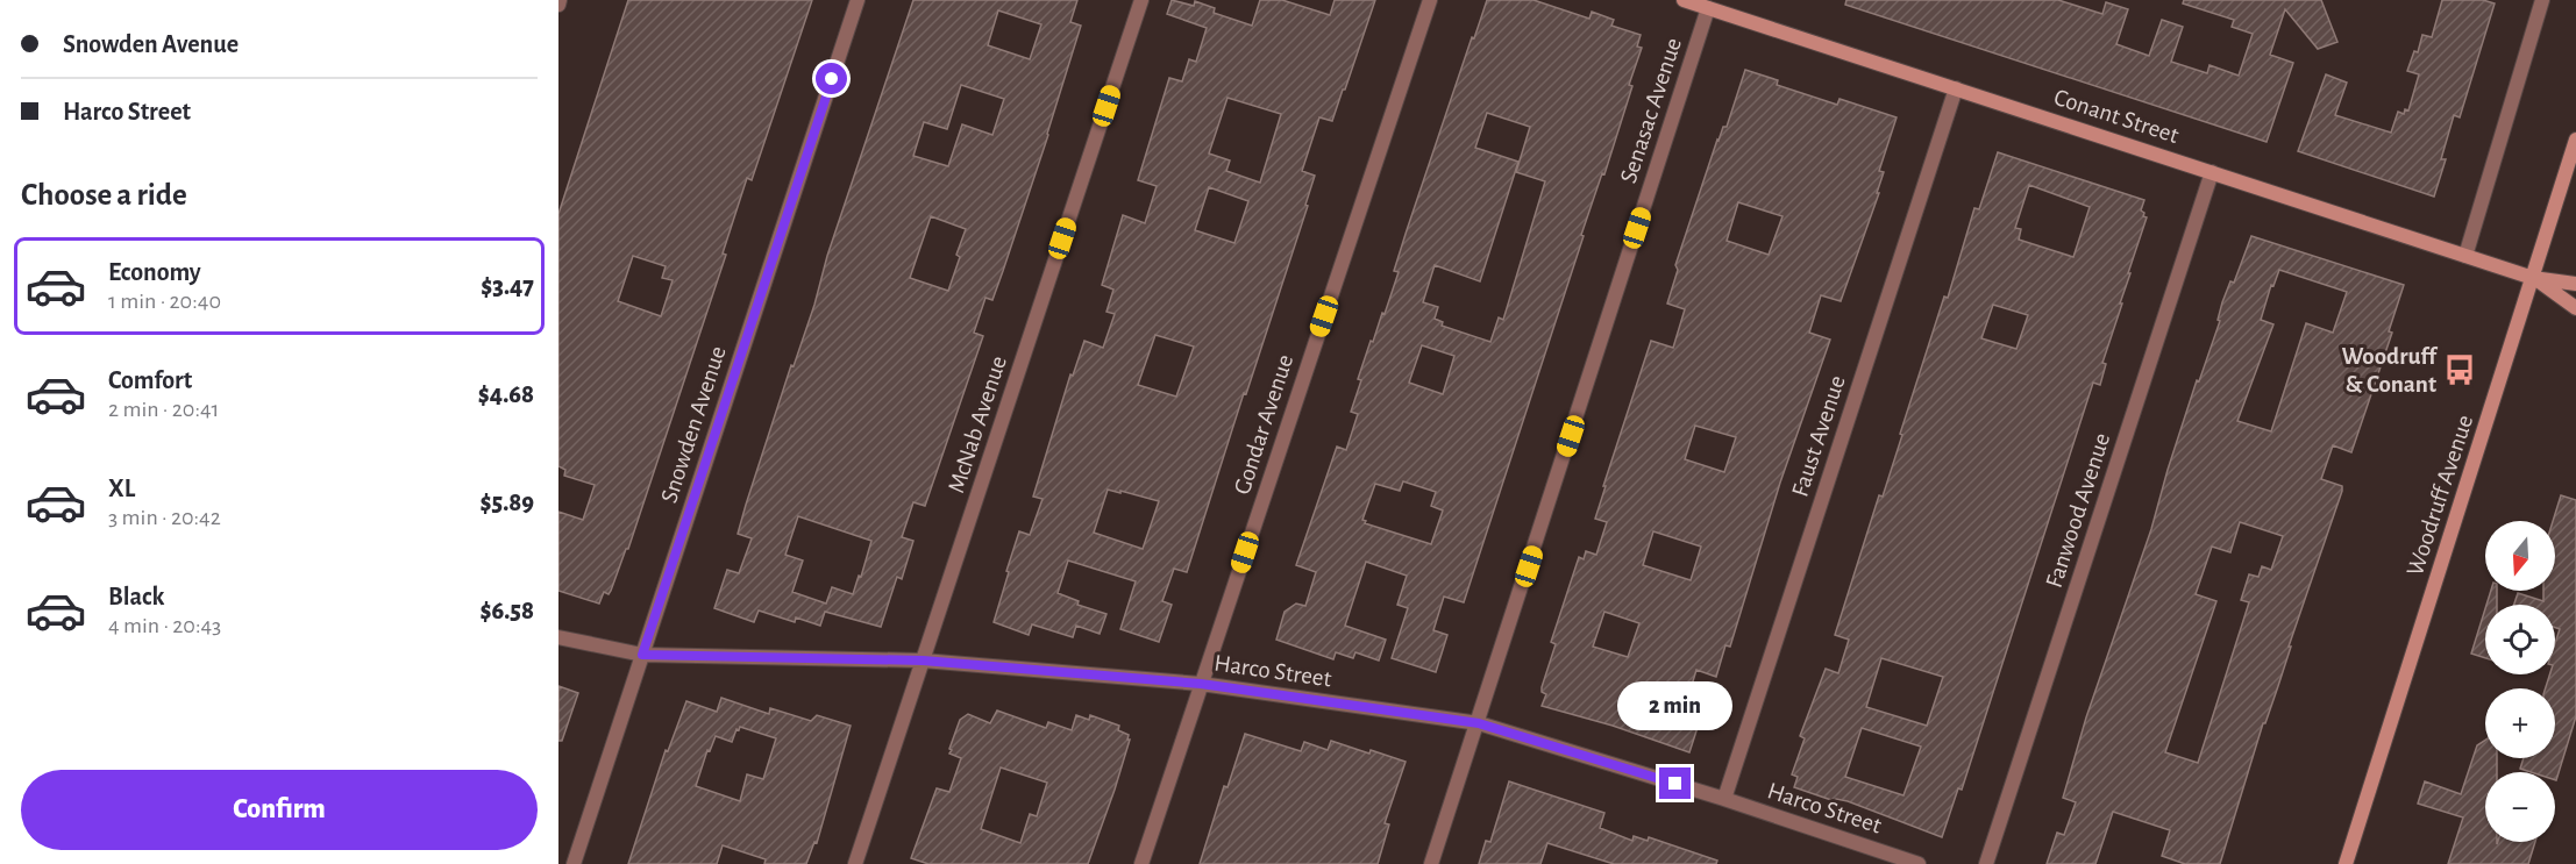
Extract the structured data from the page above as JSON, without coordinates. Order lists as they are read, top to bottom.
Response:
{
  "streets": {
    "street": [
      "Senasac Avenue",
      "Conant Street",
      "Snowden Avenue",
      "McNab Avenue",
      "Gondar Avenue",
      "Faust Avenue",
      "Woodruff Avenue",
      "Fanwood Avenue",
      "Harco Street"
    ]
  },
  "crossings": [
    ["Senasac Avenue", "Conant Street"],
    ["Senasac Avenue", "Harco Street"],
    ["Conant Street", "Faust Avenue"],
    ["Conant Street", "Woodruff Avenue"],
    ["Conant Street", "Fanwood Avenue"],
    ["Snowden Avenue", "Harco Street"],
    ["McNab Avenue", "Harco Street"],
    ["Gondar Avenue", "Harco Street"],
    ["Faust Avenue", "Harco Street"]
  ],
  "places": {
    "bus stop": ["Woodruff & Conant"]
  },
  "north": "bottom",
  "page": {
    "banner": ["Snowden Avenue", "Harco Street"],
    "heading": "Choose a ride",
    "list": [
      {
        "name": "Economy",
        "note": "1 min · 20:40",
        "value": "$3.47"
      },
      {
        "name": "Comfort",
        "note": "2 min · 20:41",
        "value": "$4.68"
      },
      {
        "name": "XL",
        "note": "3 min · 20:42",
        "value": "$5.89"
      },
      {
        "name": "Black",
        "note": "4 min · 20:43",
        "value": "$6.58"
      }
    ],
    "map_buttons": ["+", "−"],
    "bubble": "2 min",
    "buttons": "Confirm"
  }
}
